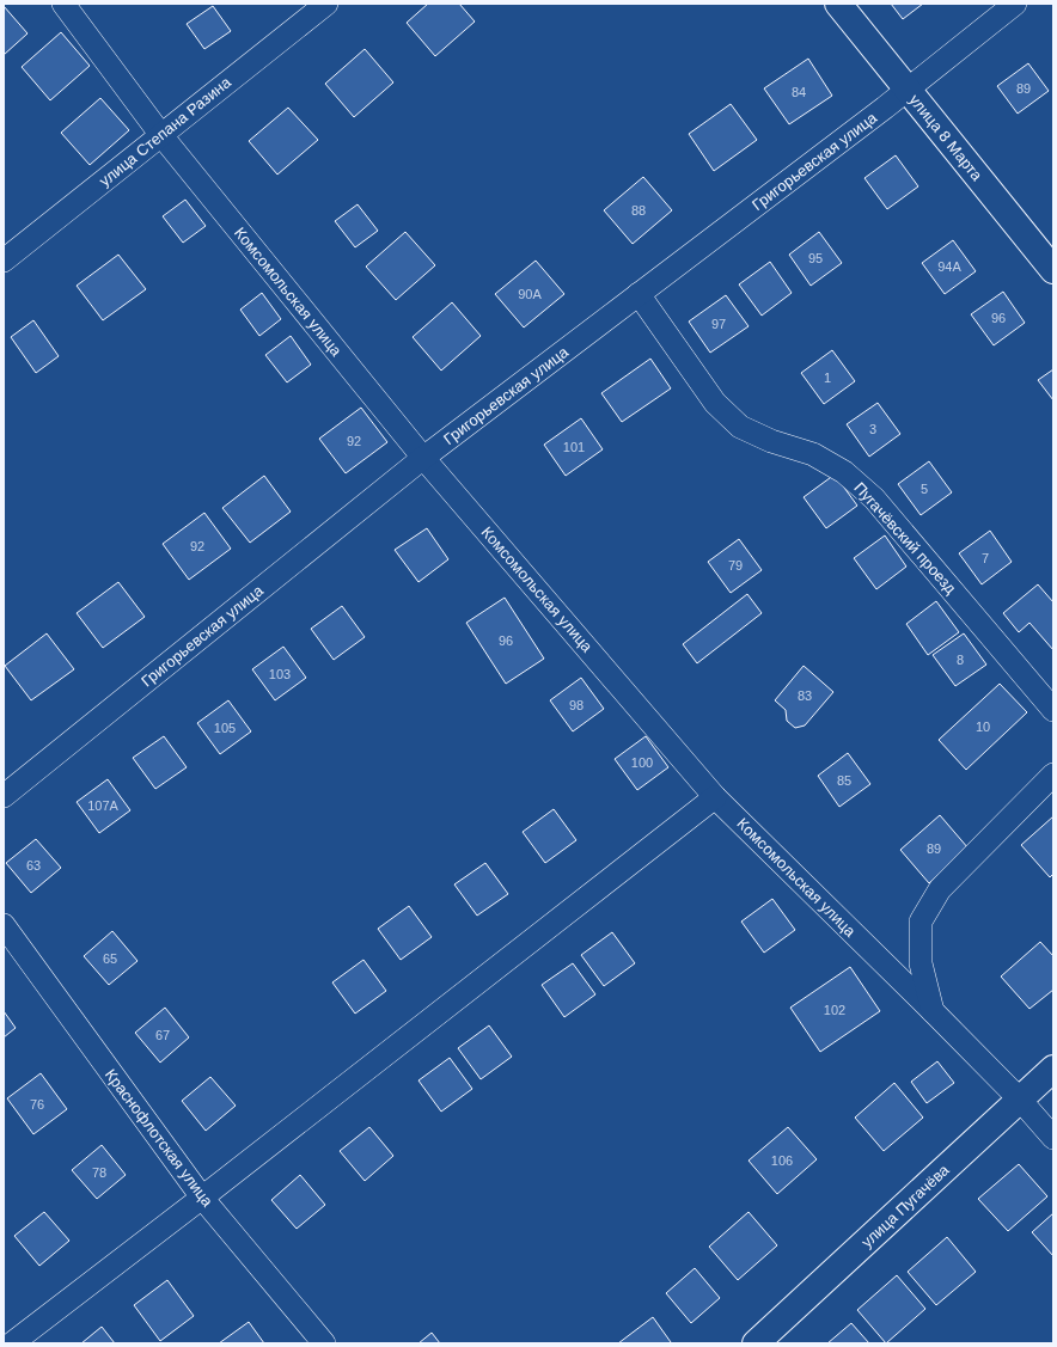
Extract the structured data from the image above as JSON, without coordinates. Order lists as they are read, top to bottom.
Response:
{
  "streets": {
    "main road": ["улица 8 Марта", "улица Пугачёва"],
    "street": [
      "улица Степана Разина",
      "Григорьевская улица",
      "Комсомольская улица",
      "Пугачёвский проезд",
      "Краснофлотская улица"
    ]
  },
  "crossings": [
    ["улица Степана Разина", "Комсомольская улица"],
    ["улица 8 Марта", "Григорьевская улица"],
    ["Григорьевская улица", "Комсомольская улица"],
    ["Григорьевская улица", "Пугачёвский проезд"],
    ["Комсомольская улица", "улица Пугачёва"]
  ],
  "house_numbers": [
    "89",
    "84",
    "88",
    "95",
    "94А",
    "90А",
    "96",
    "97",
    "1",
    "3",
    "92",
    "101",
    "5",
    "92",
    "7",
    "79",
    "96",
    "8",
    "103",
    "83",
    "98",
    "10",
    "105",
    "100",
    "85",
    "107А",
    "89",
    "63",
    "65",
    "102",
    "67",
    "76",
    "106",
    "78"
  ]
}
